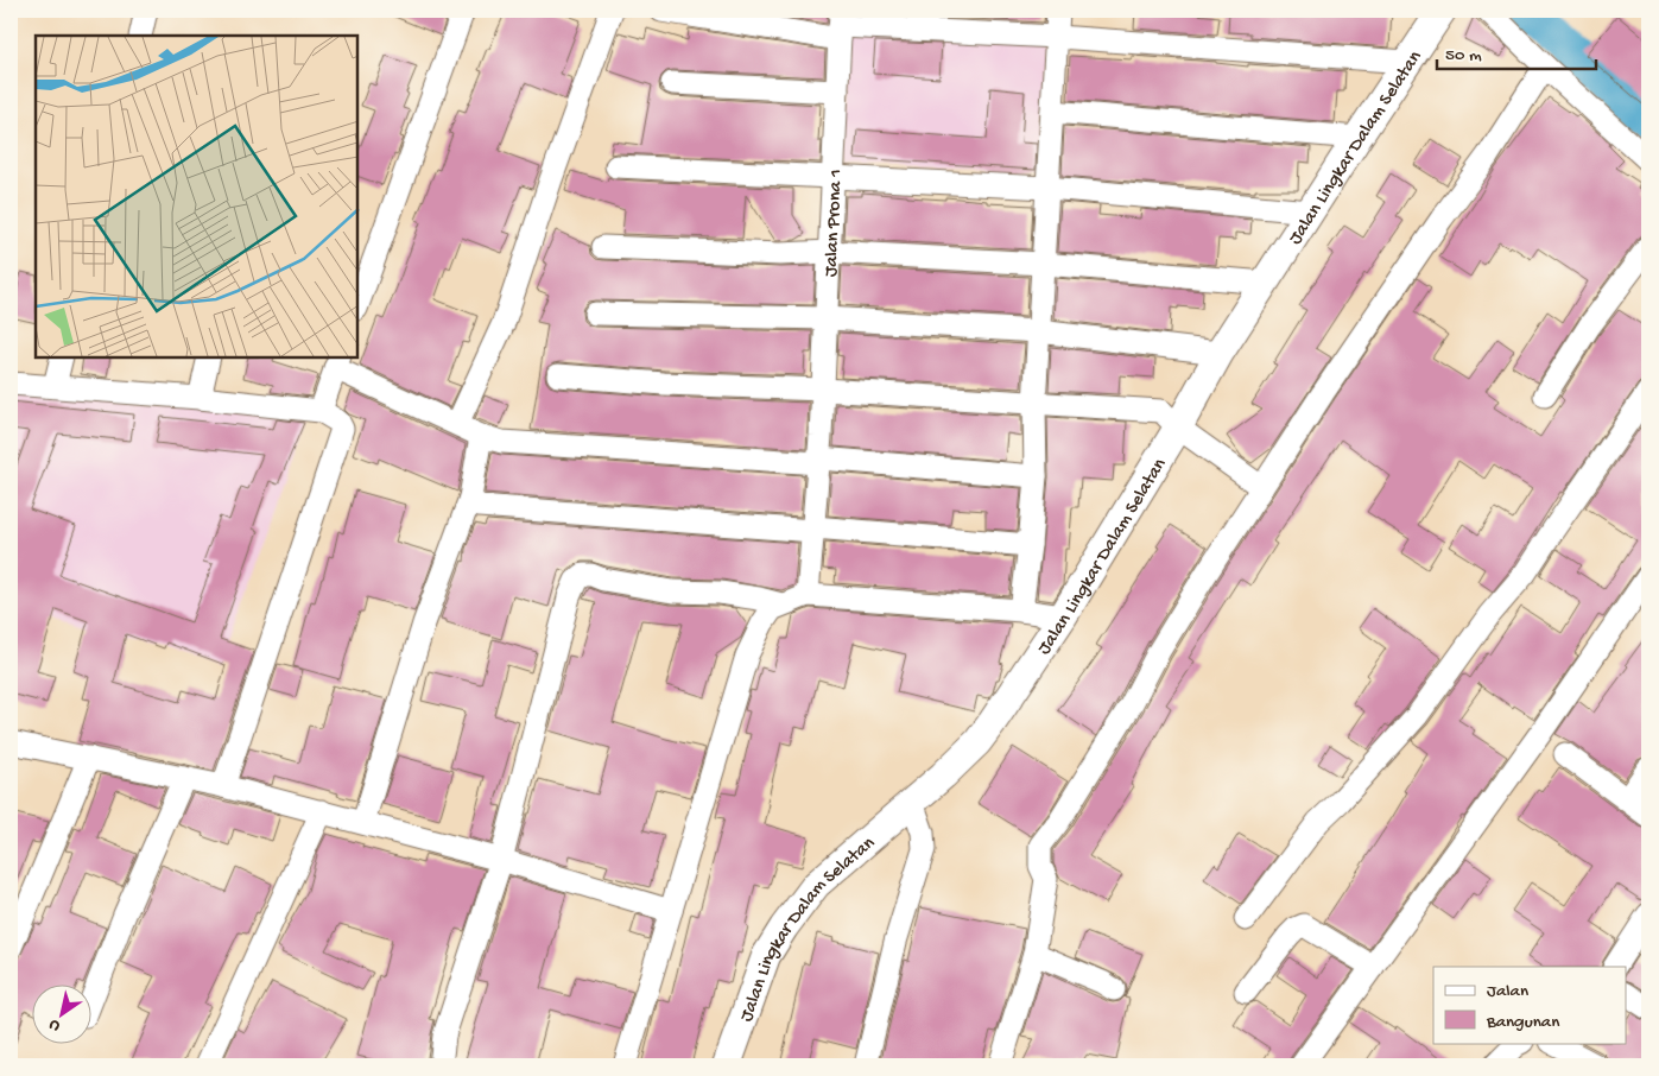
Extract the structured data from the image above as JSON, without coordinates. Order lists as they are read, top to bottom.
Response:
{
  "streets": {
    "main road": ["Jalan Lingkar Dalam Selatan"],
    "street": ["Jalan Prona 1"]
  },
  "legend": ["Jalan", "Bangunan"],
  "scale_bar": "50 m",
  "north": "bottom left"
}
